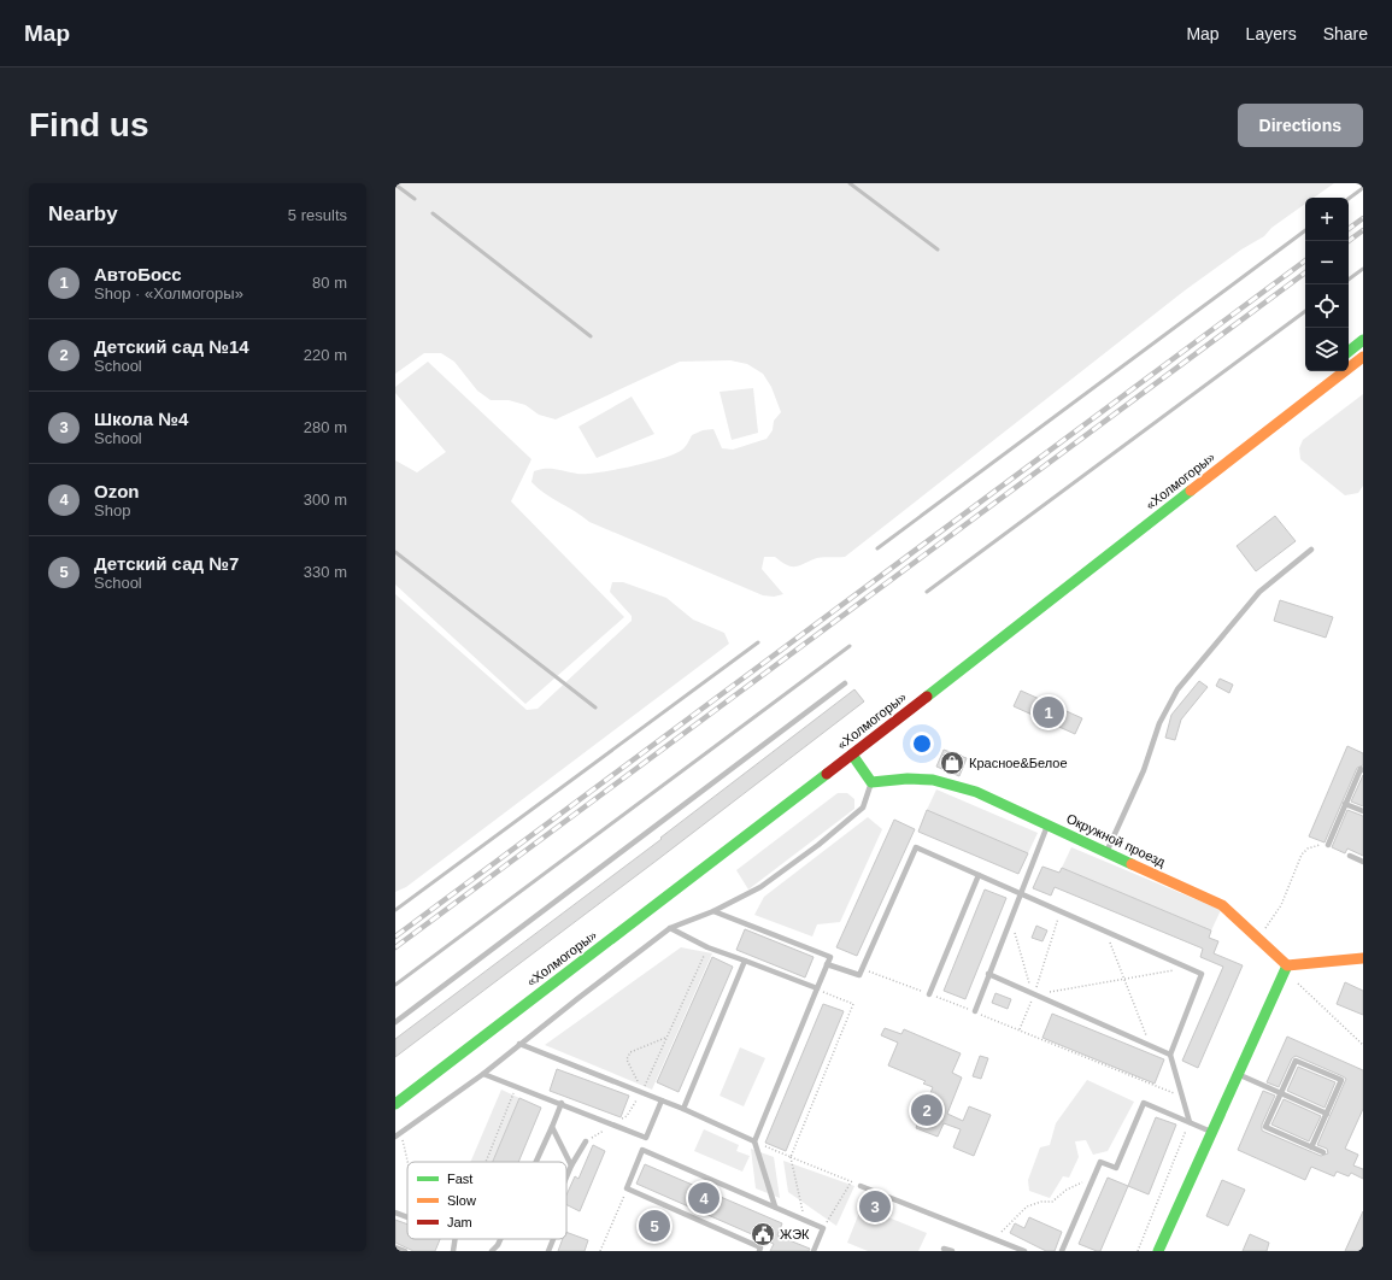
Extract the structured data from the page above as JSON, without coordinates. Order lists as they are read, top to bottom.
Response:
{
  "streets": {
    "main road": ["«Холмогоры»", "Окружной проезд"]
  },
  "places": {
    "shop": ["Красное&Белое"],
    "public building": ["ЖЭК"]
  },
  "legend": ["Fast", "Slow", "Jam"],
  "page": {
    "header": "Map",
    "nav": ["Map", "Layers", "Share"],
    "buttons": "Directions",
    "title": "Find us",
    "heading": ["Nearby", "5 results"],
    "map_buttons": ["+", "−"],
    "list": [
      {
        "mark": "1",
        "name": "АвтоБосс",
        "note": "Shop · «Холмогоры»",
        "value": "80 m"
      },
      {
        "mark": "2",
        "name": "Детский сад №14",
        "note": "School",
        "value": "220 m"
      },
      {
        "mark": "3",
        "name": "Школа №4",
        "note": "School",
        "value": "280 m"
      },
      {
        "mark": "4",
        "name": "Ozon",
        "note": "Shop",
        "value": "300 m"
      },
      {
        "mark": "5",
        "name": "Детский сад №7",
        "note": "School",
        "value": "330 m"
      }
    ],
    "pins": [
      "1",
      "2",
      "4",
      "3",
      "5"
    ]
  }
}
